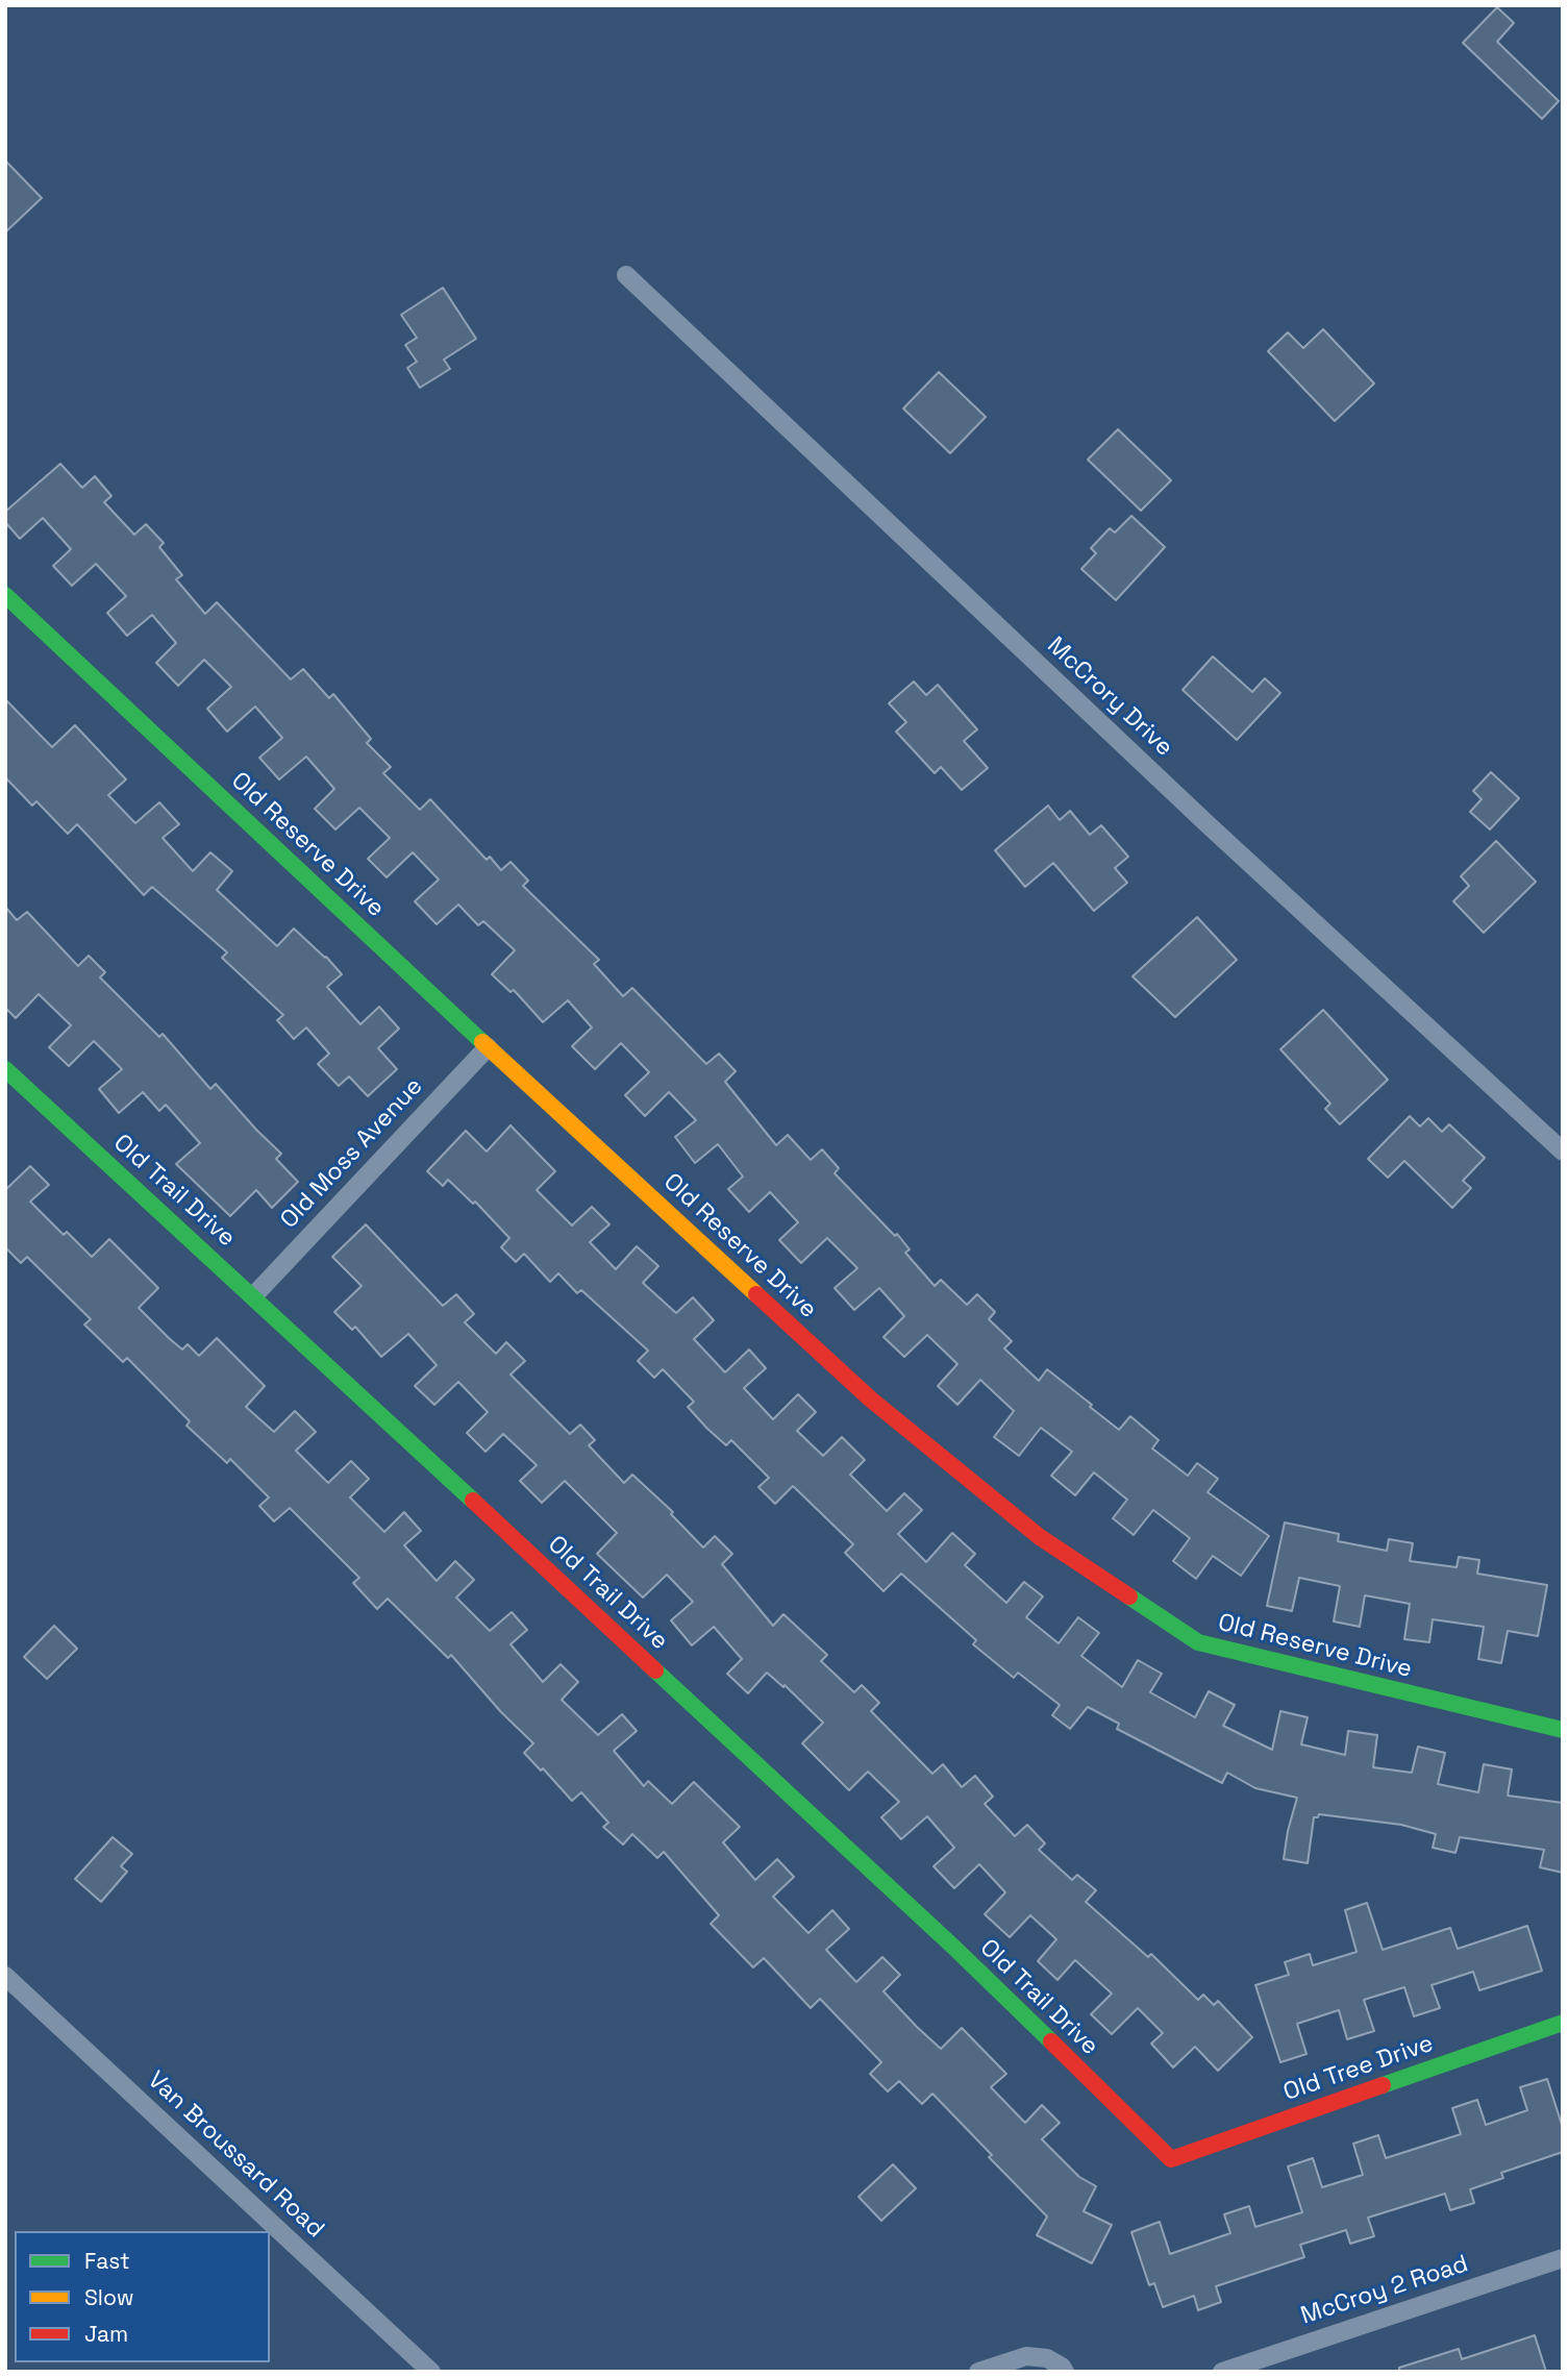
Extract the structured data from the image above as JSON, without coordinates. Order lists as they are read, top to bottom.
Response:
{
  "streets": {
    "street": [
      "McCrory Drive",
      "Old Reserve Drive",
      "Old Moss Avenue",
      "Old Trail Drive",
      "Old Tree Drive",
      "Van Broussard Road",
      "McCroy 2 Road"
    ]
  },
  "crossings": [
    ["Old Reserve Drive", "Old Moss Avenue"],
    ["Old Moss Avenue", "Old Trail Drive"],
    ["Old Trail Drive", "Old Tree Drive"]
  ],
  "legend": ["Fast", "Slow", "Jam"]
}
